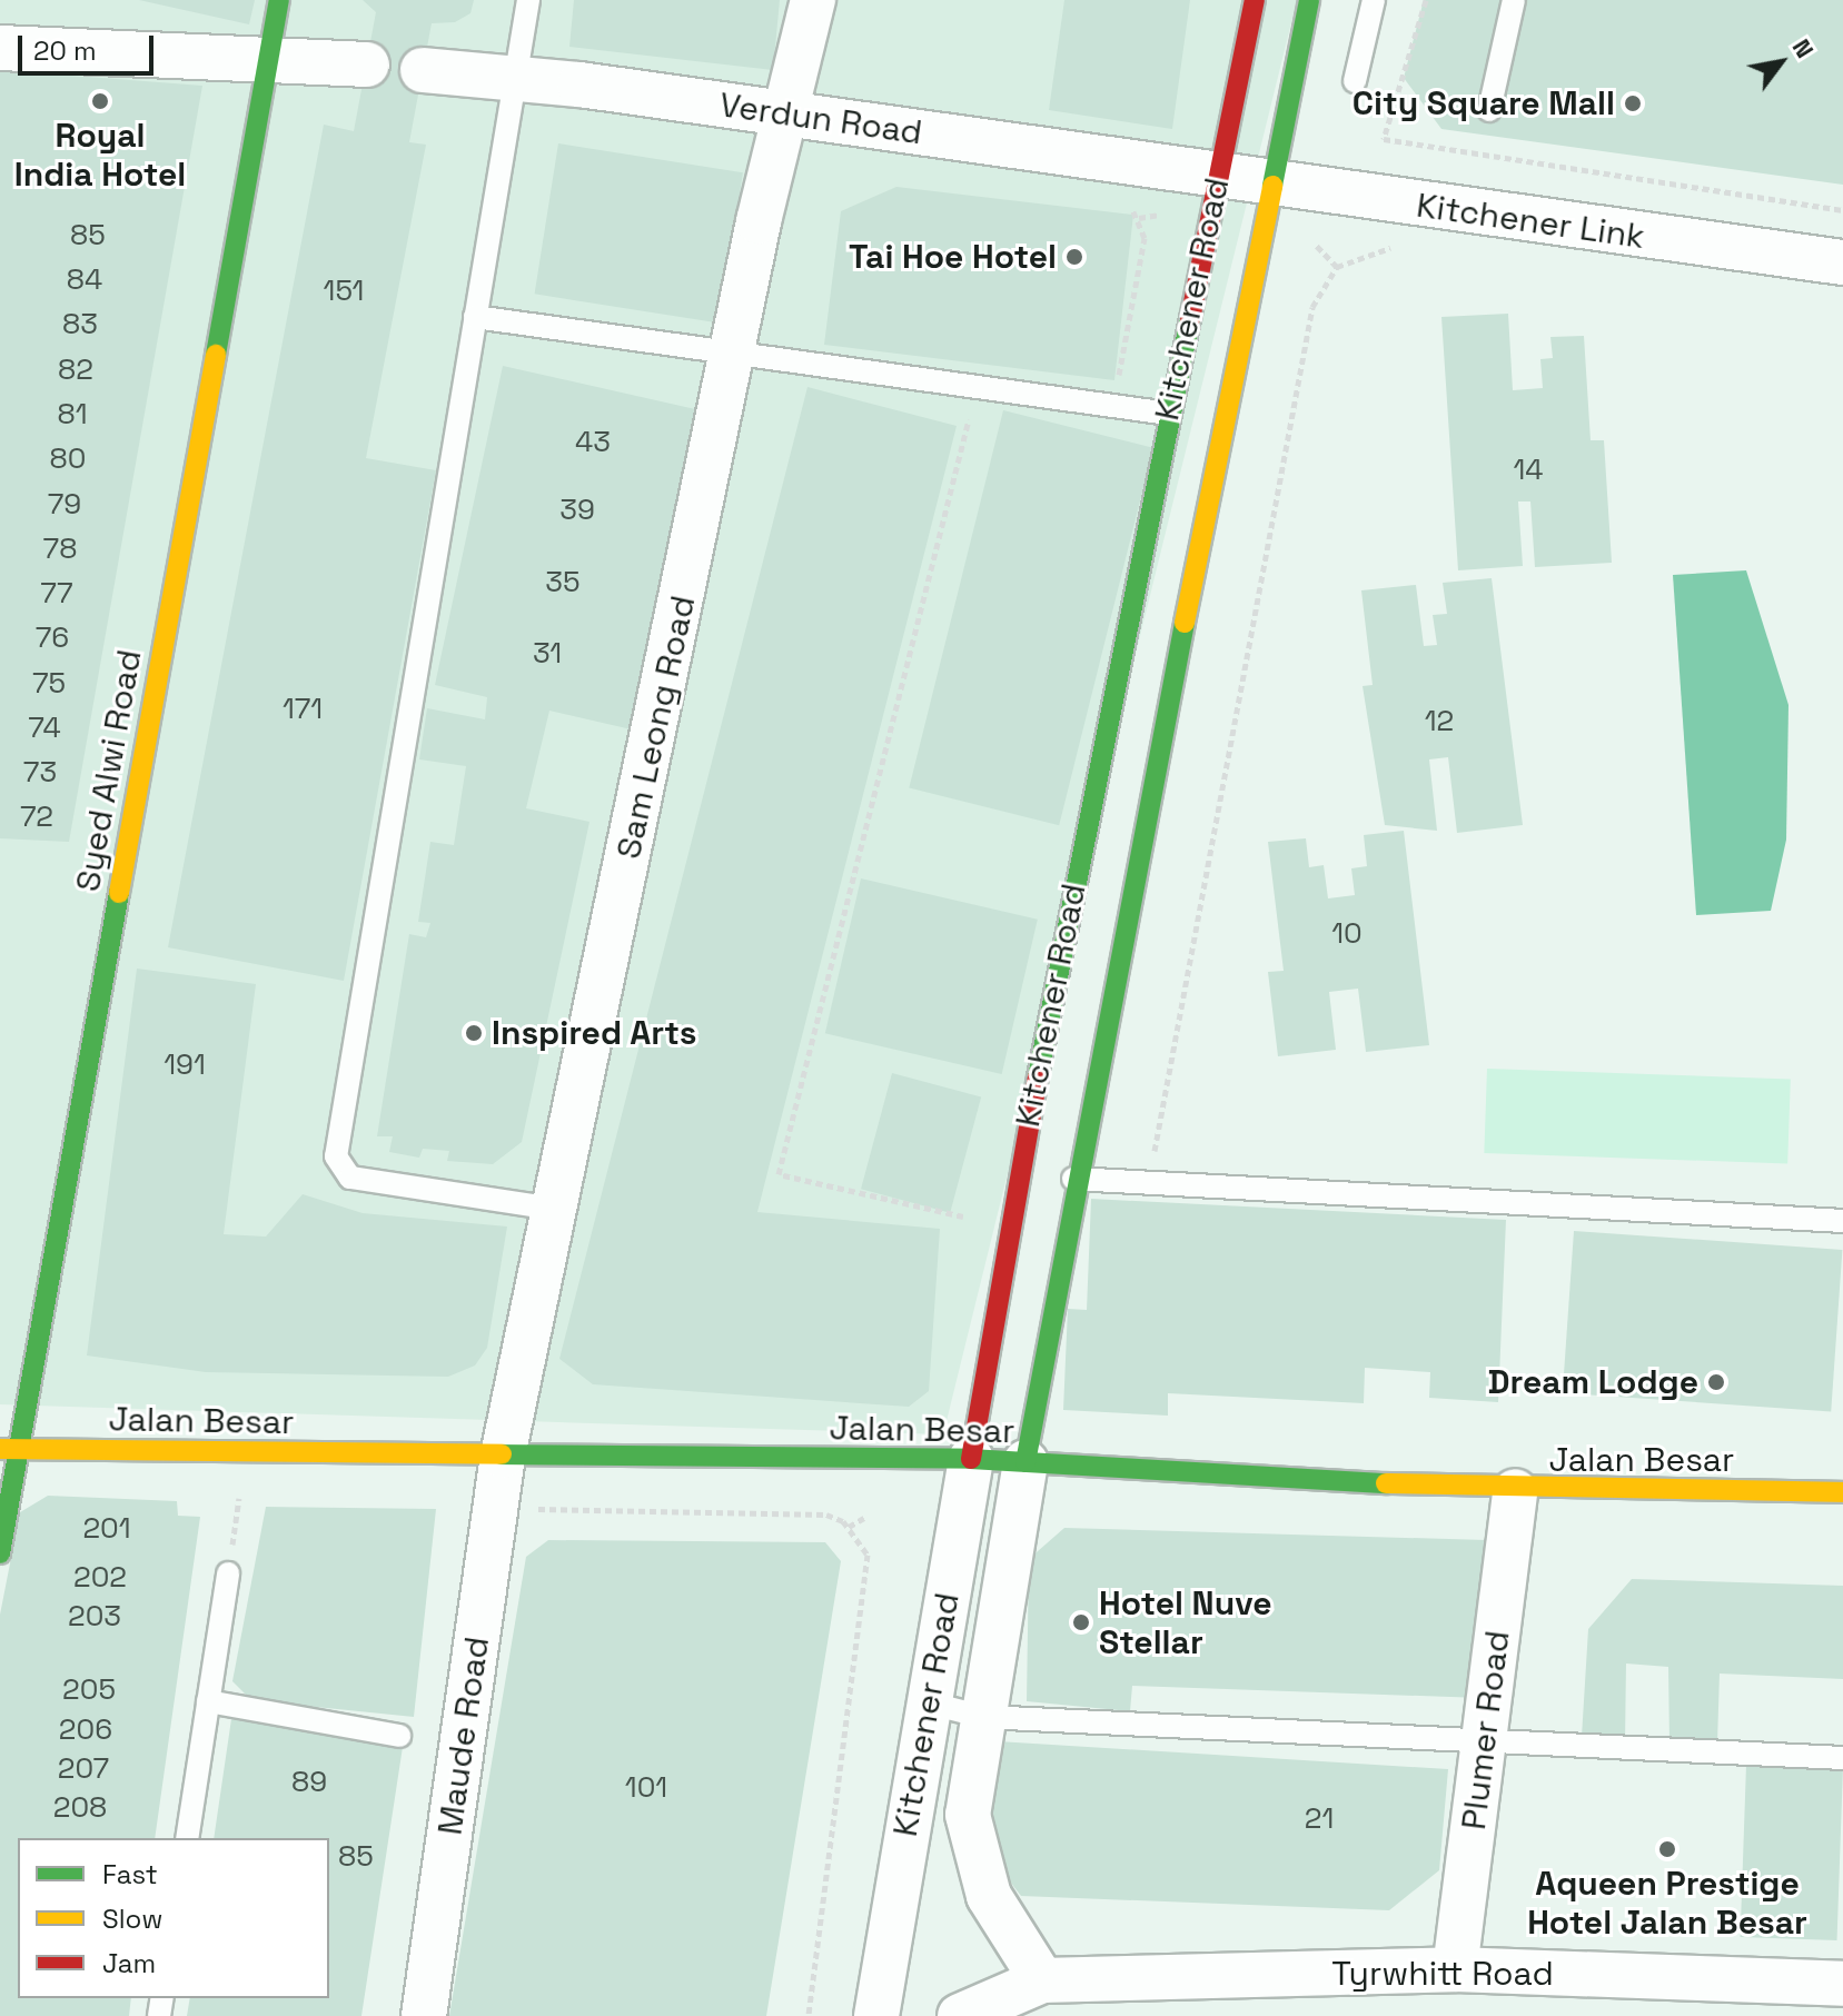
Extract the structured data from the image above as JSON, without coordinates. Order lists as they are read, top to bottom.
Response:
{
  "streets": {
    "street": [
      "Verdun Road",
      "Kitchener Link",
      "Kitchener Road",
      "Sam Leong Road",
      "Syed Alwi Road",
      "Jalan Besar",
      "Plumer Road",
      "Maude Road",
      "Tyrwhitt Road"
    ]
  },
  "crossings": [
    ["Verdun Road", "Kitchener Link"],
    ["Verdun Road", "Kitchener Road"],
    ["Verdun Road", "Sam Leong Road"],
    ["Kitchener Link", "Kitchener Road"],
    ["Kitchener Road", "Jalan Besar"],
    ["Sam Leong Road", "Jalan Besar"],
    ["Sam Leong Road", "Maude Road"],
    ["Syed Alwi Road", "Jalan Besar"],
    ["Jalan Besar", "Plumer Road"],
    ["Jalan Besar", "Maude Road"],
    ["Plumer Road", "Tyrwhitt Road"]
  ],
  "places": [
    "Royal India Hotel",
    "City Square Mall",
    "Tai Hoe Hotel",
    "Inspired Arts",
    "Dream Lodge",
    "Hotel Nuve Stellar",
    "Aqueen Prestige Hotel Jalan Besar"
  ],
  "house_numbers": [
    "85",
    "84",
    "151",
    "83",
    "82",
    "81",
    "43",
    "80",
    "14",
    "79",
    "39",
    "78",
    "35",
    "77",
    "76",
    "31",
    "75",
    "171",
    "12",
    "74",
    "73",
    "72",
    "10",
    "191",
    "201",
    "202",
    "203",
    "205",
    "206",
    "207",
    "89",
    "101",
    "208",
    "21",
    "85"
  ],
  "legend": ["Fast", "Slow", "Jam"],
  "scale_bar": "20 m",
  "north": "top right"
}
